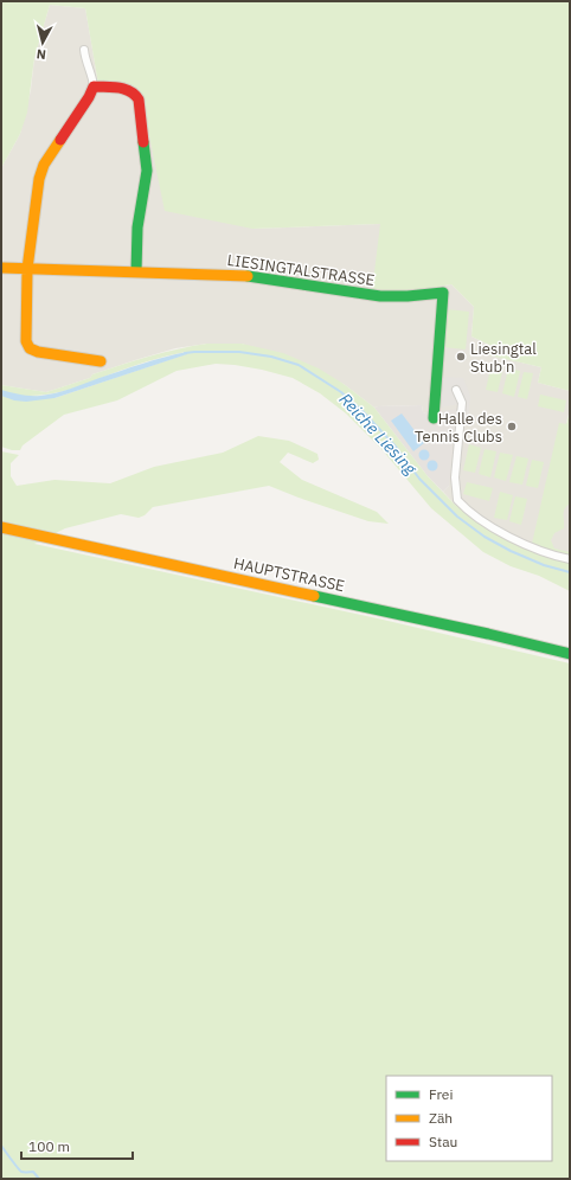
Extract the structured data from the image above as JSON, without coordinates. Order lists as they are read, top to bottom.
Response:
{
  "streets": {
    "street": ["LIESINGTALSTRASSE", "HAUPTSTRASSE"]
  },
  "water": ["Reiche Liesing"],
  "places": ["Liesingtal Stub'n", "Halle des Tennis Clubs"],
  "legend": ["Frei", "Zäh", "Stau"],
  "scale_bar": "100 m",
  "north": "bottom"
}
